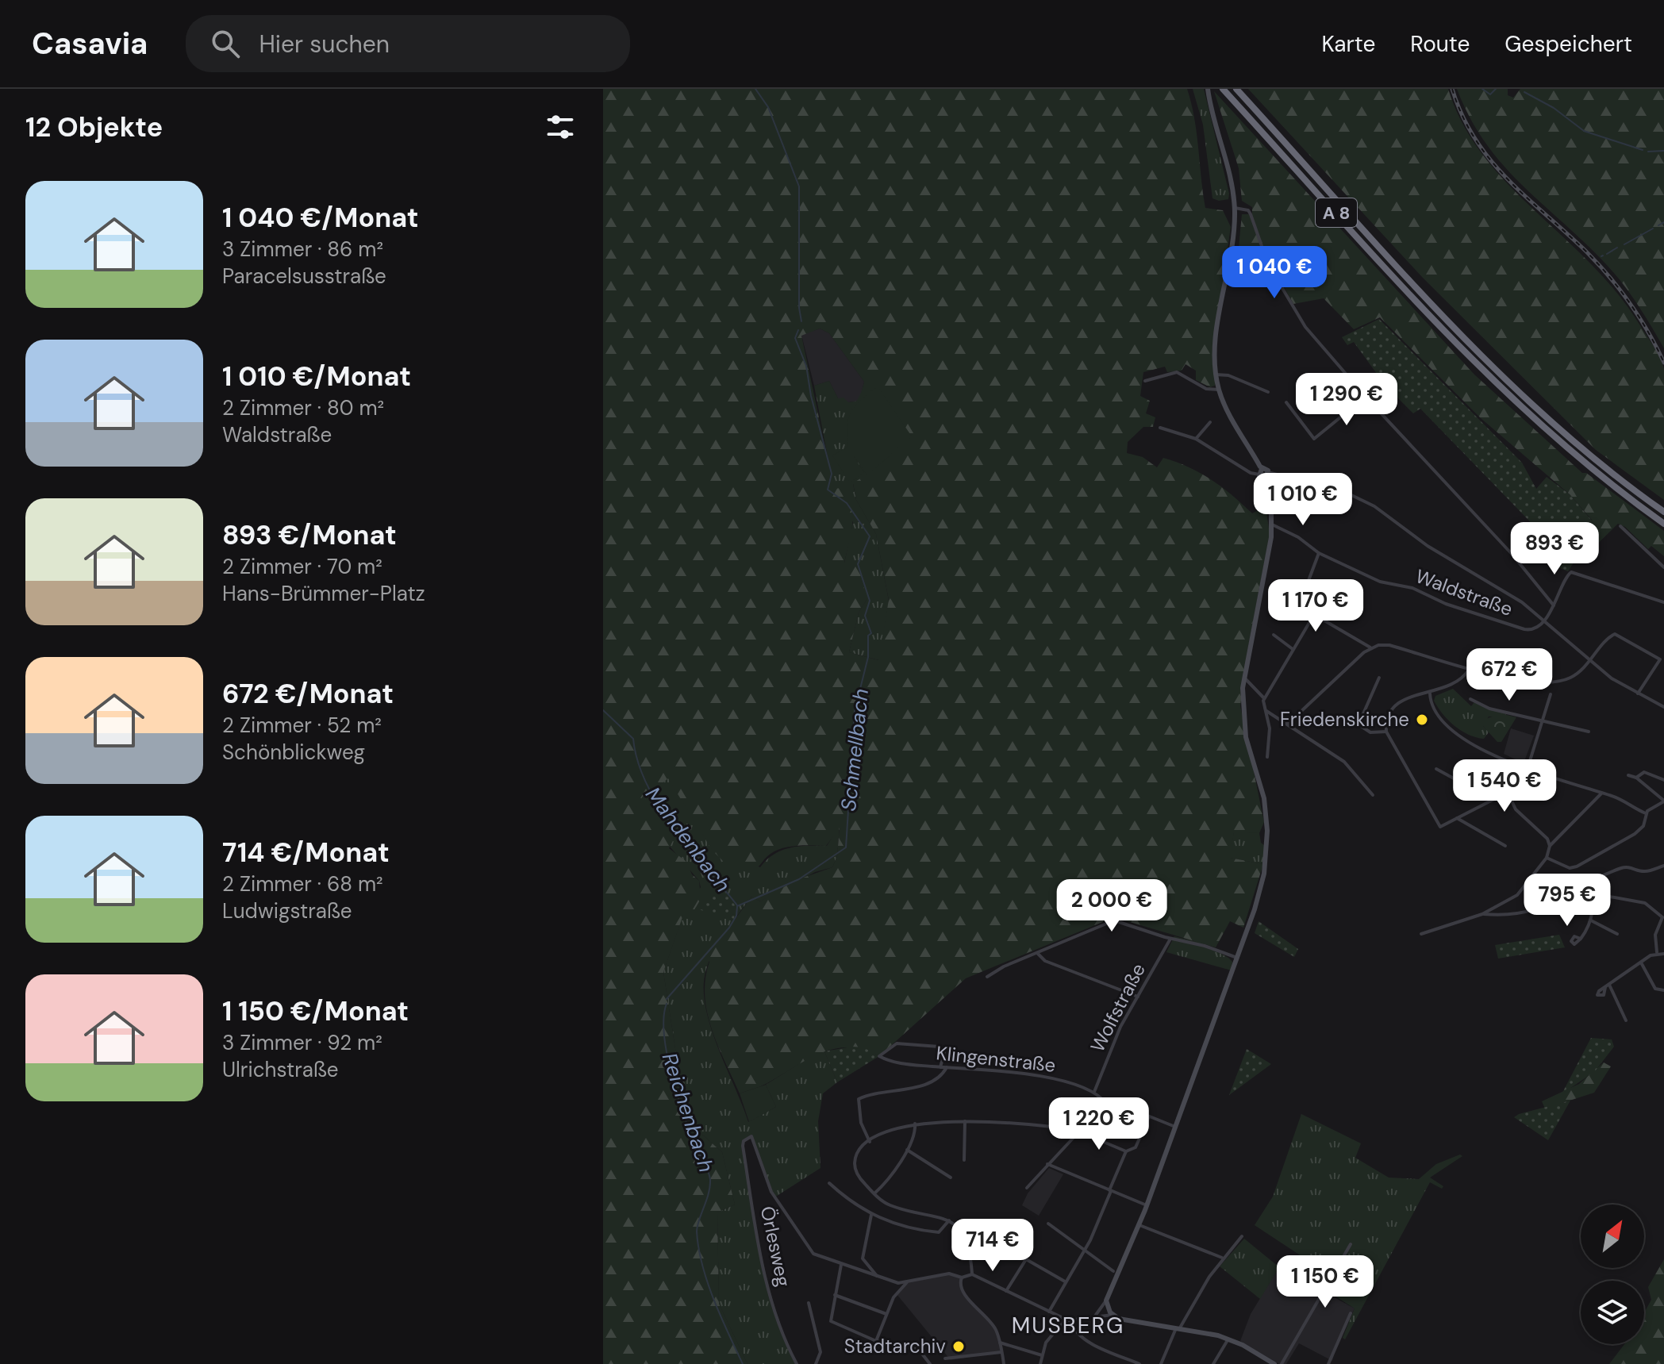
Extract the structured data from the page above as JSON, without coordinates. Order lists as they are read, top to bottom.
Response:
{
  "streets": {
    "highway": ["A 8"],
    "street": [
      "Waldstraße",
      "Wolfstraße",
      "Klingenstraße",
      "Örlesweg"
    ]
  },
  "crossings": [
    ["Wolfstraße", "Klingenstraße"]
  ],
  "districts": ["MUSBERG"],
  "water": ["Schmellbach", "Mahdenbach", "Reichenbach"],
  "places": ["Friedenskirche", "Stadtarchiv"],
  "north": "top right",
  "page": {
    "header": "Casavia",
    "search": "Hier suchen",
    "nav": ["Karte", "Route", "Gespeichert"],
    "heading": "12 Objekte",
    "list": [
      {
        "name": "1 040 €/Monat",
        "note": "3 Zimmer · 86 m² · Paracelsusstraße"
      },
      {
        "name": "1 010 €/Monat",
        "note": "2 Zimmer · 80 m² · Waldstraße"
      },
      {
        "name": "893 €/Monat",
        "note": "2 Zimmer · 70 m² · Hans-Brümmer-Platz"
      },
      {
        "name": "672 €/Monat",
        "note": "2 Zimmer · 52 m² · Schönblickweg"
      },
      {
        "name": "714 €/Monat",
        "note": "2 Zimmer · 68 m² · Ludwigstraße"
      },
      {
        "name": "1 150 €/Monat",
        "note": "3 Zimmer · 92 m² · Ulrichstraße"
      }
    ],
    "price": [
      "1 040 €",
      "1 290 €",
      "1 010 €",
      "893 €",
      "1 170 €",
      "672 €",
      "1 540 €",
      "795 €",
      "2 000 €",
      "1 220 €",
      "714 €",
      "1 150 €"
    ]
  }
}
